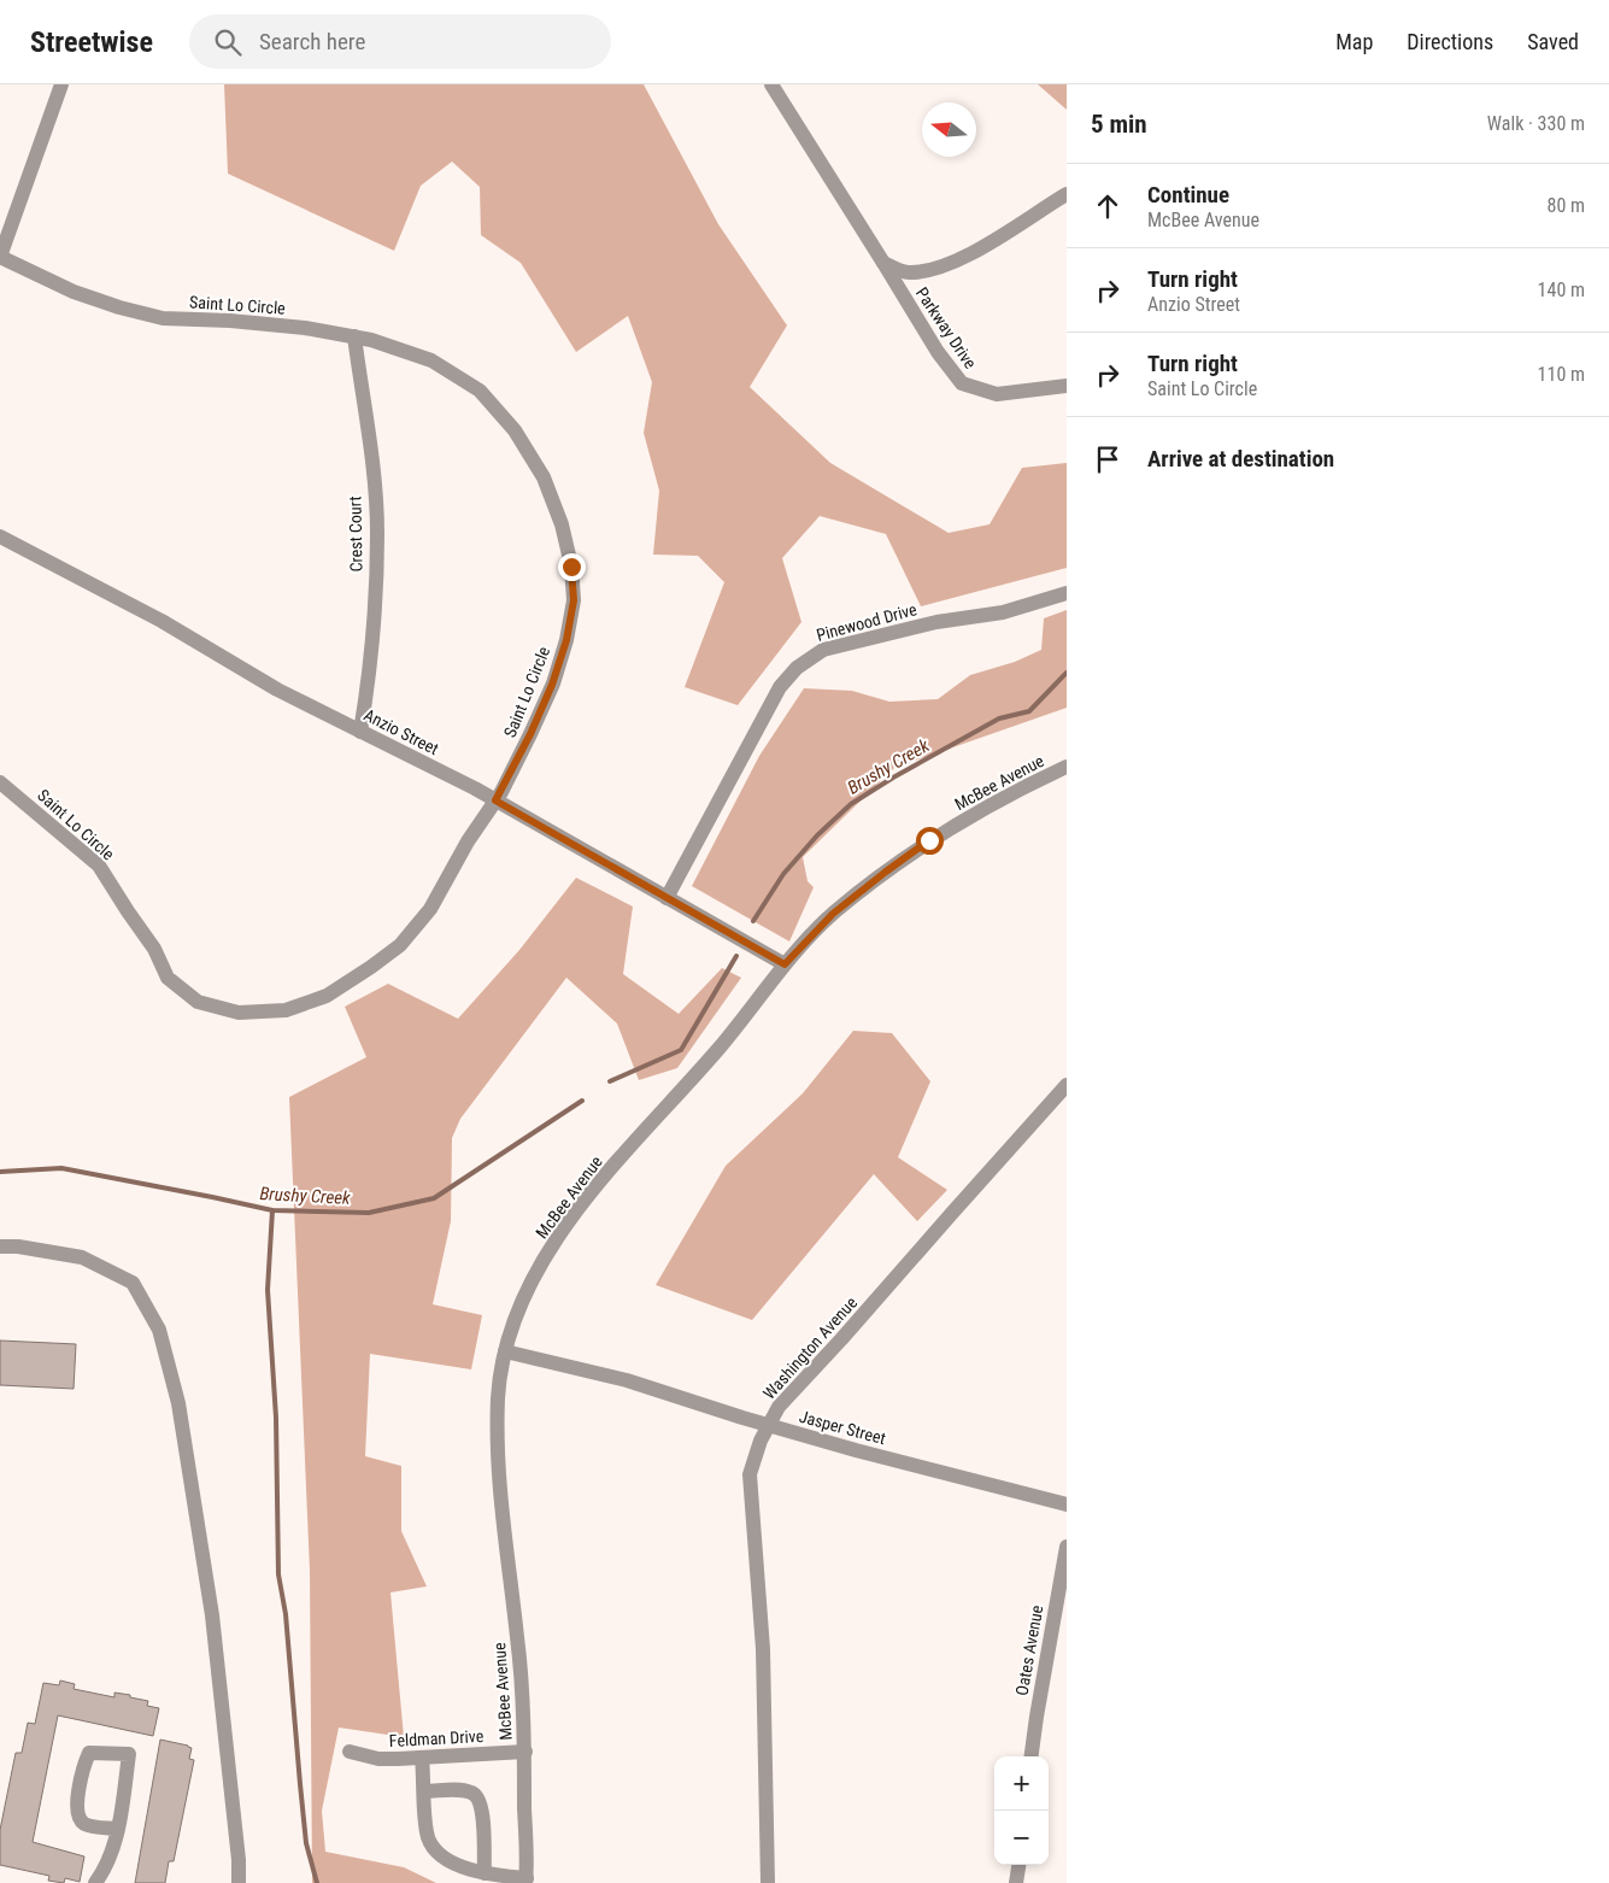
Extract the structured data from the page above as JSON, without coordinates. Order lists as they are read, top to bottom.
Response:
{
  "streets": {
    "street": [
      "Saint Lo Circle",
      "Parkway Drive",
      "Crest Court",
      "Pinewood Drive",
      "Anzio Street",
      "McBee Avenue",
      "Washington Avenue",
      "Jasper Street",
      "Oates Avenue",
      "Feldman Drive"
    ]
  },
  "crossings": [
    ["Saint Lo Circle", "Crest Court"],
    ["Saint Lo Circle", "Anzio Street"],
    ["Crest Court", "Anzio Street"],
    ["Pinewood Drive", "Anzio Street"],
    ["Anzio Street", "McBee Avenue"],
    ["McBee Avenue", "Jasper Street"],
    ["McBee Avenue", "Feldman Drive"],
    ["Washington Avenue", "Jasper Street"]
  ],
  "water": ["Brushy Creek"],
  "north": "left",
  "page": {
    "header": "Streetwise",
    "search": "Search here",
    "nav": ["Map", "Directions", "Saved"],
    "heading": ["5 min", "Walk · 330 m"],
    "list": [
      ["Continue", "McBee Avenue", "80 m"],
      ["Turn right", "Anzio Street", "140 m"],
      ["Turn right", "Saint Lo Circle", "110 m"],
      "Arrive at destination"
    ],
    "map_buttons": ["+", "−"]
  }
}
